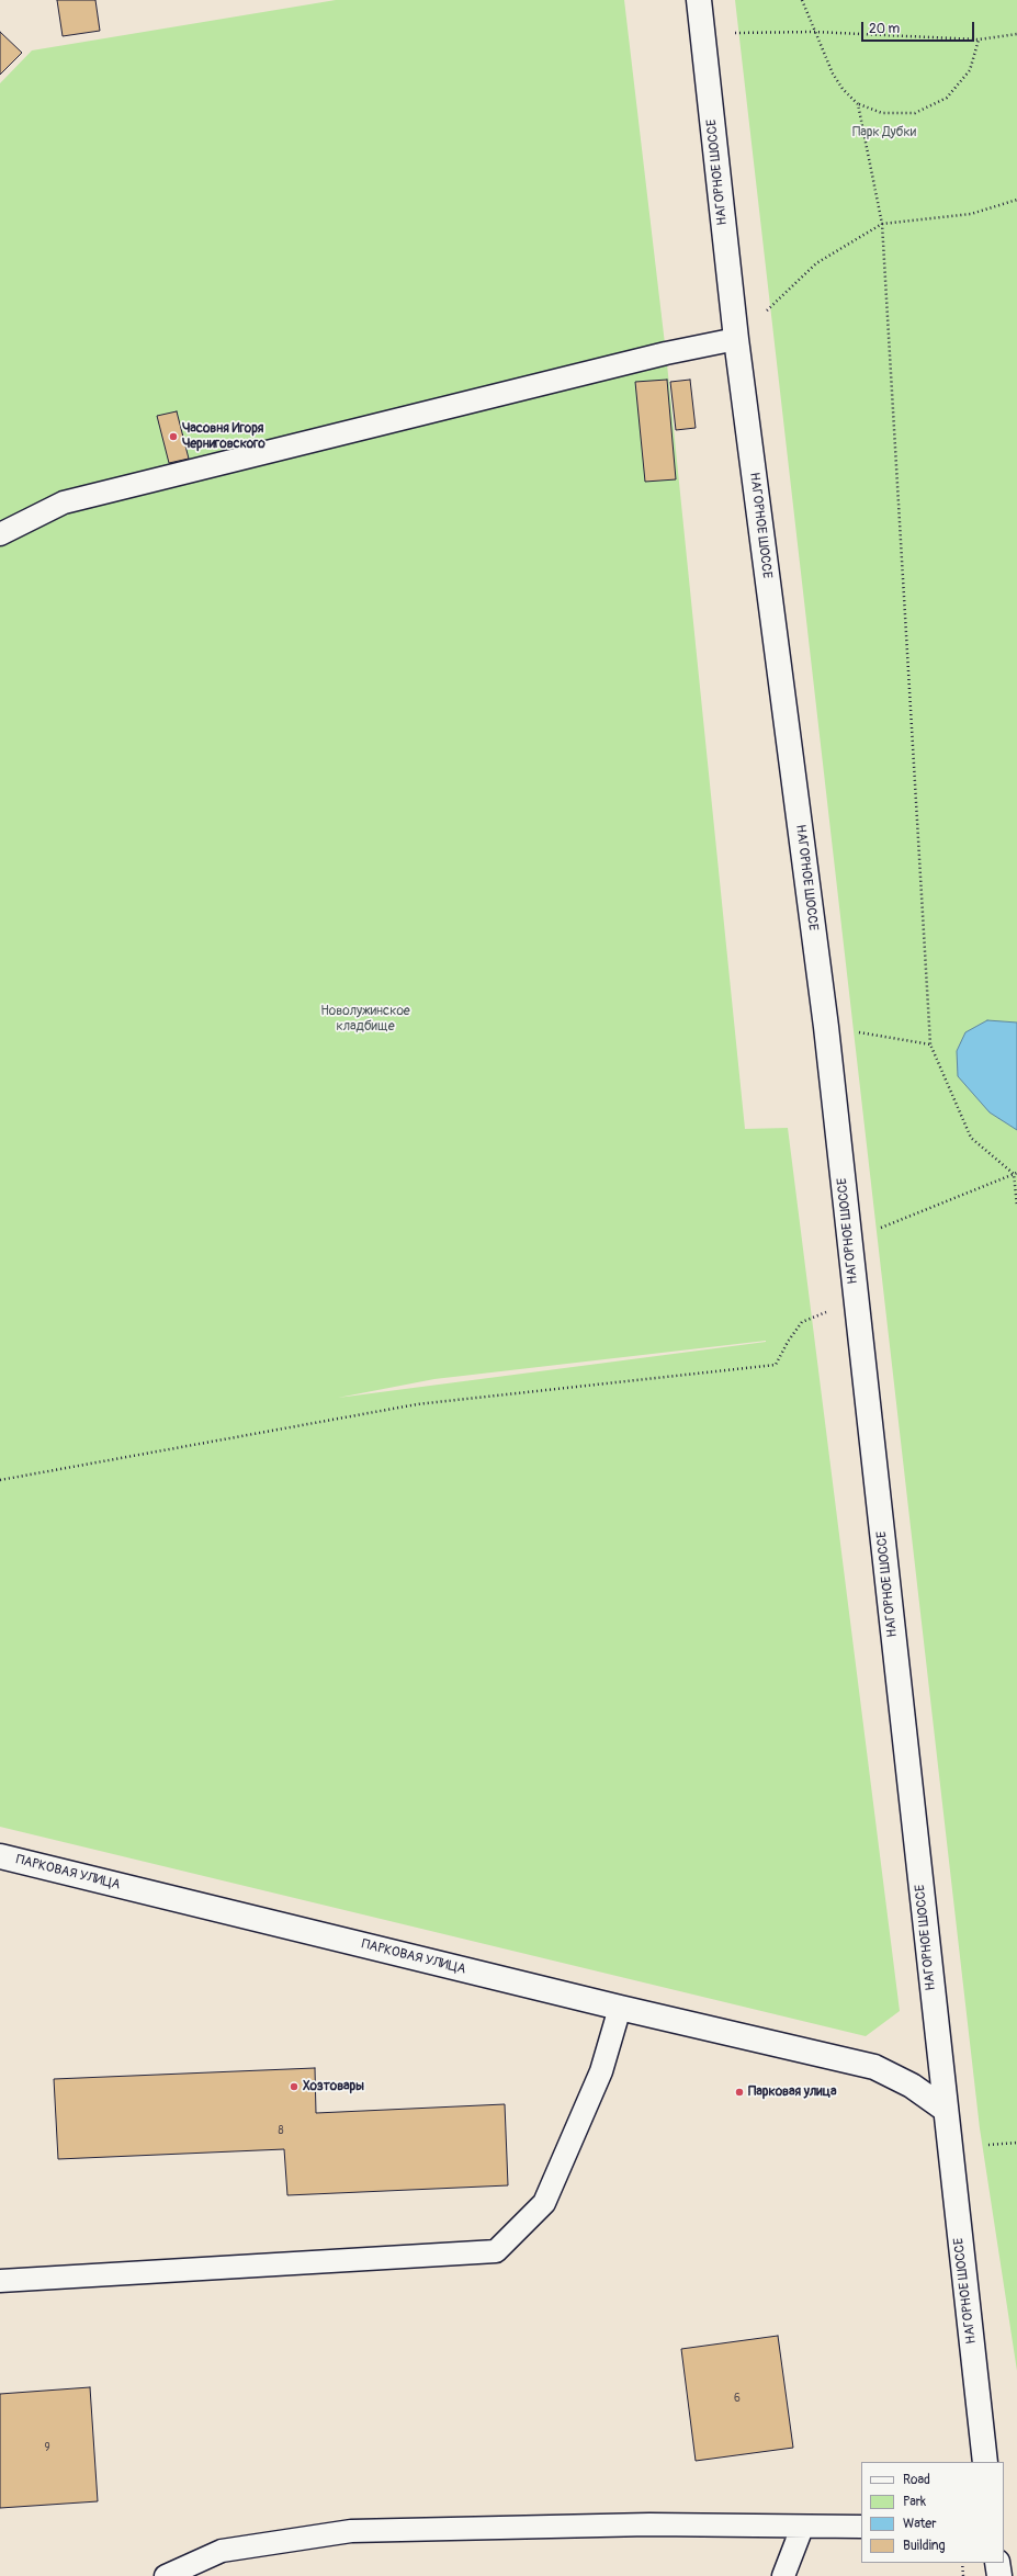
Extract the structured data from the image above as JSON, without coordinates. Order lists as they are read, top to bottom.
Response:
{
  "streets": {
    "street": ["НАГОРНОЕ ШОССЕ", "ПАРКОВАЯ УЛИЦА"]
  },
  "crossings": [
    ["НАГОРНОЕ ШОССЕ", "ПАРКОВАЯ УЛИЦА"]
  ],
  "parks": ["Парк Дубки", "Новолужинское кладбище"],
  "places": ["Часовня Игоря Черниговского", "Хозтовары", "Парковая улица"],
  "house_numbers": ["8", "6", "9"],
  "legend": [
    "Road",
    "Park",
    "Water",
    "Building"
  ],
  "scale_bar": "20 m"
}
